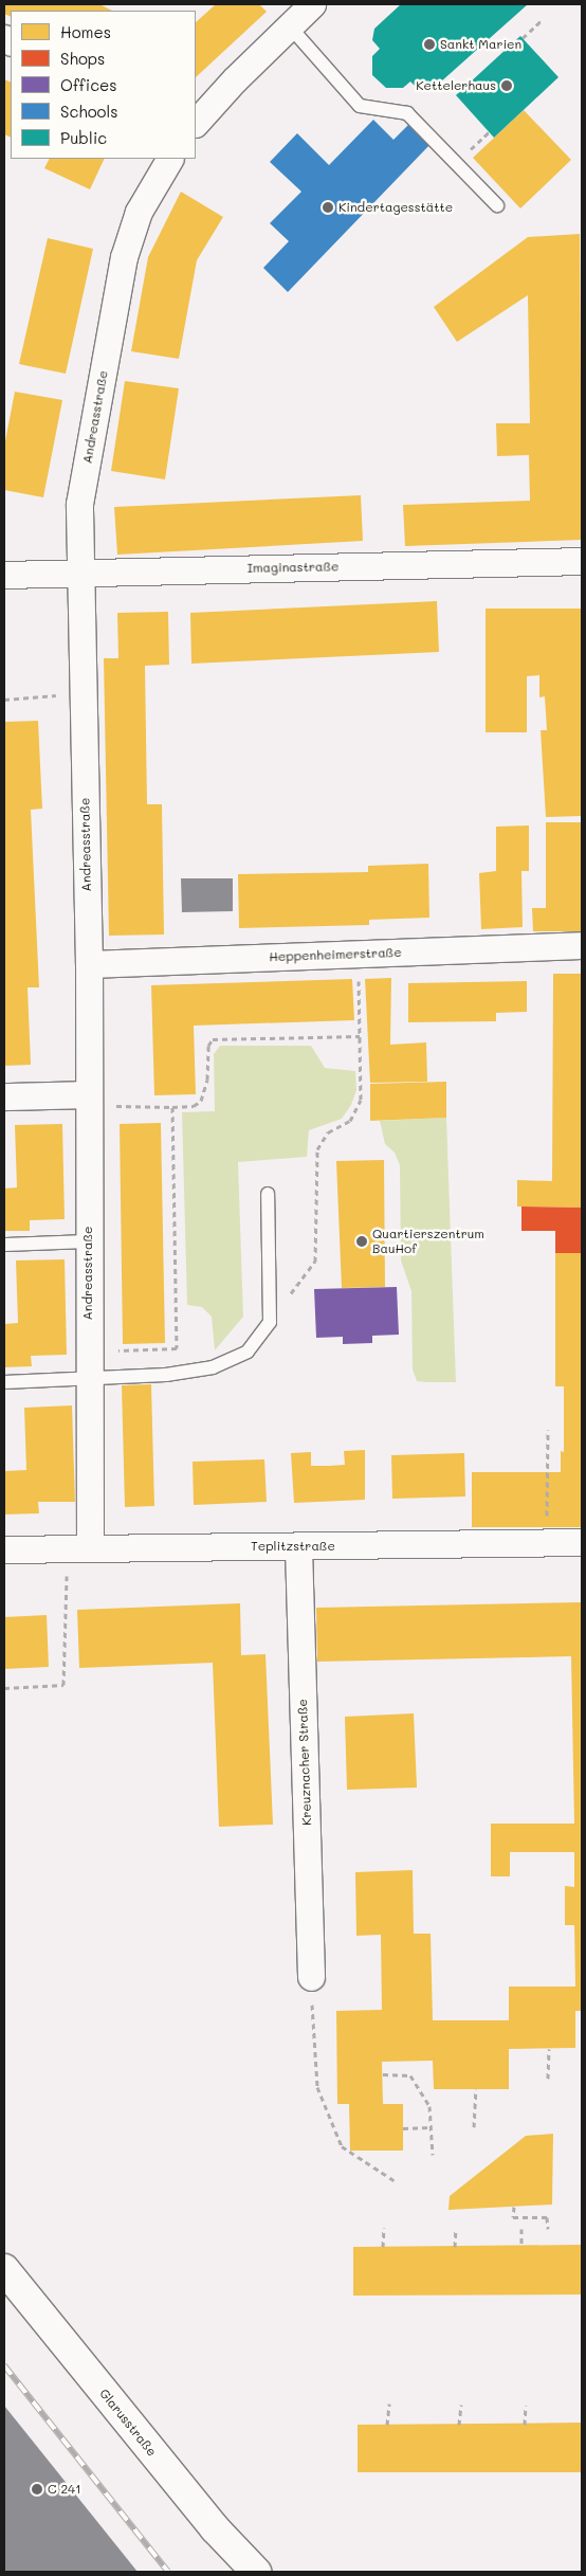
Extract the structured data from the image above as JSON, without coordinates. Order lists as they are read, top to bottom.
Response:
{
  "streets": {
    "street": [
      "Andreasstraße",
      "Imaginastraße",
      "Heppenheimerstraße",
      "Teplitzstraße",
      "Kreuznacher Straße",
      "Glarusstraße"
    ]
  },
  "crossings": [
    ["Andreasstraße", "Imaginastraße"],
    ["Andreasstraße", "Heppenheimerstraße"],
    ["Andreasstraße", "Teplitzstraße"],
    ["Teplitzstraße", "Kreuznacher Straße"]
  ],
  "places": [
    "Sankt Marien",
    "Kettelerhaus",
    "Kindertagesstätte",
    "Quartierszentrum BauHof",
    "C 241"
  ],
  "legend": [
    "Homes",
    "Shops",
    "Offices",
    "Schools",
    "Public"
  ]
}
